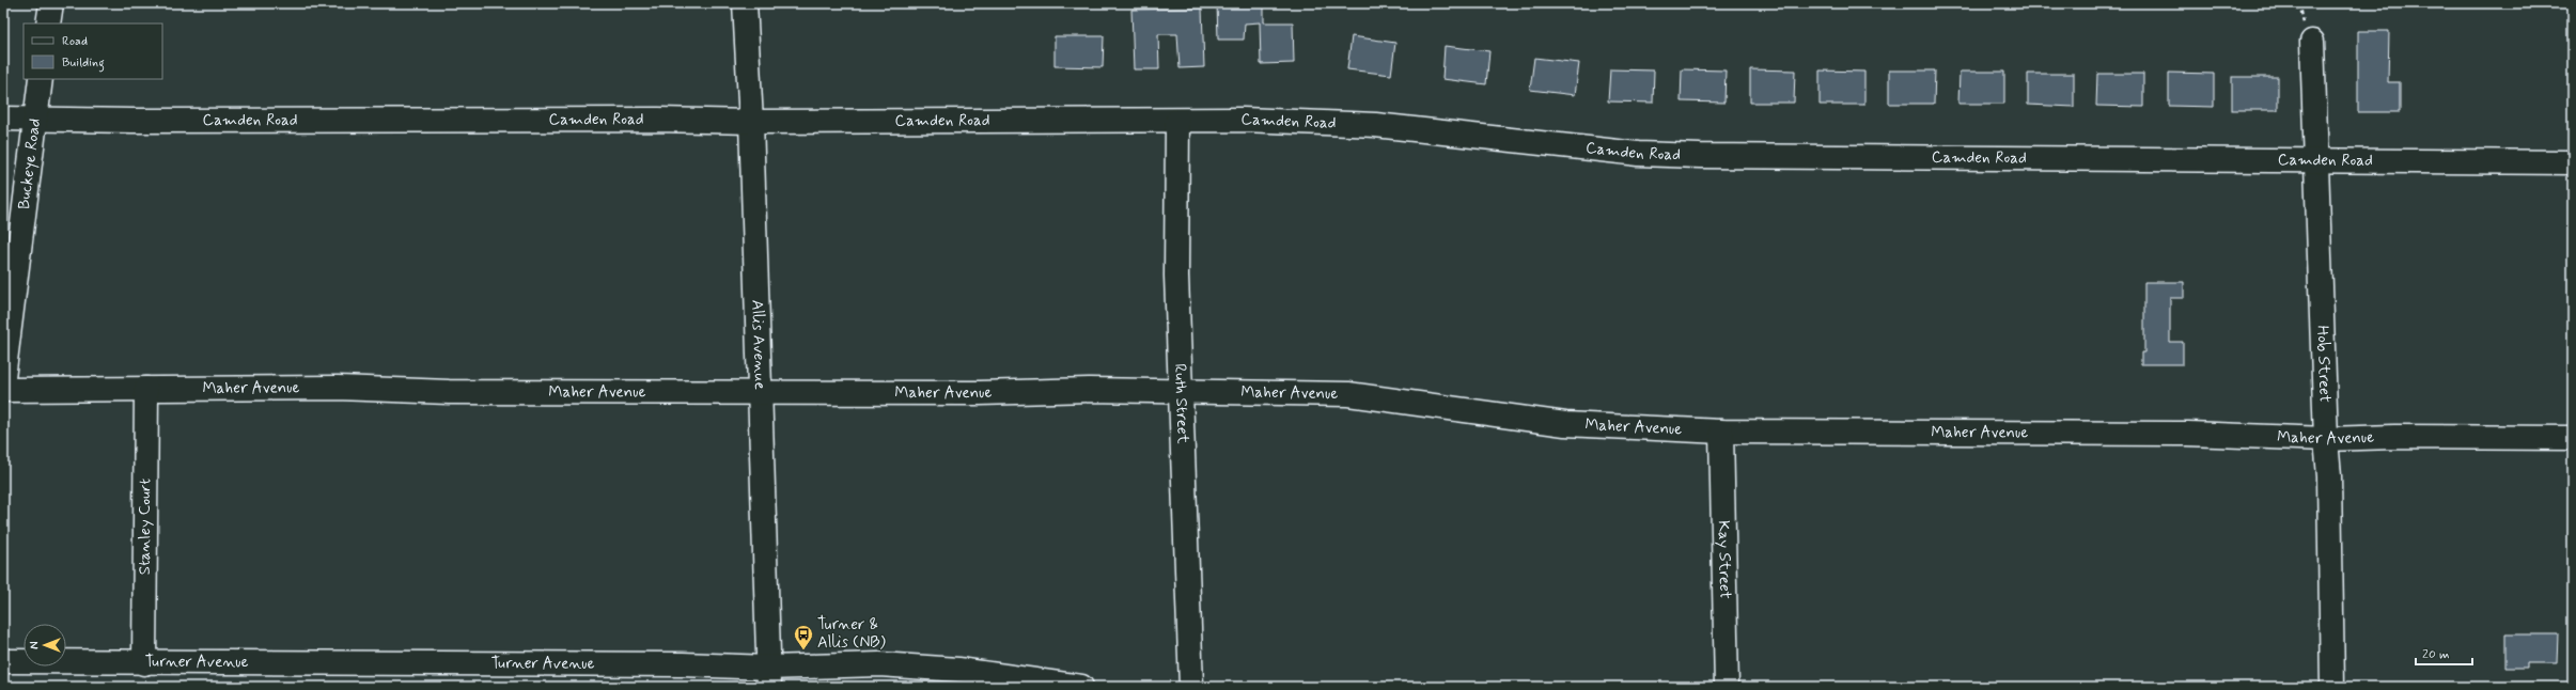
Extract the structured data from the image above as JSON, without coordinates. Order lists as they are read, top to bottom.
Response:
{
  "streets": {
    "street": [
      "Camden Road",
      "Buckeye Road",
      "Allis Avenue",
      "Hob Street",
      "Maher Avenue",
      "Ruth Street",
      "Stanley Court",
      "Kay Street",
      "Turner Avenue"
    ]
  },
  "crossings": [
    ["Camden Road", "Buckeye Road"],
    ["Camden Road", "Allis Avenue"],
    ["Camden Road", "Hob Street"],
    ["Camden Road", "Ruth Street"],
    ["Allis Avenue", "Maher Avenue"],
    ["Allis Avenue", "Turner Avenue"],
    ["Hob Street", "Maher Avenue"],
    ["Maher Avenue", "Ruth Street"],
    ["Maher Avenue", "Stanley Court"],
    ["Maher Avenue", "Kay Street"],
    ["Stanley Court", "Turner Avenue"]
  ],
  "places": {
    "bus stop": ["Turner & Allis (NB)"]
  },
  "legend": ["Road", "Building"],
  "scale_bar": "20 m",
  "north": "left"
}
